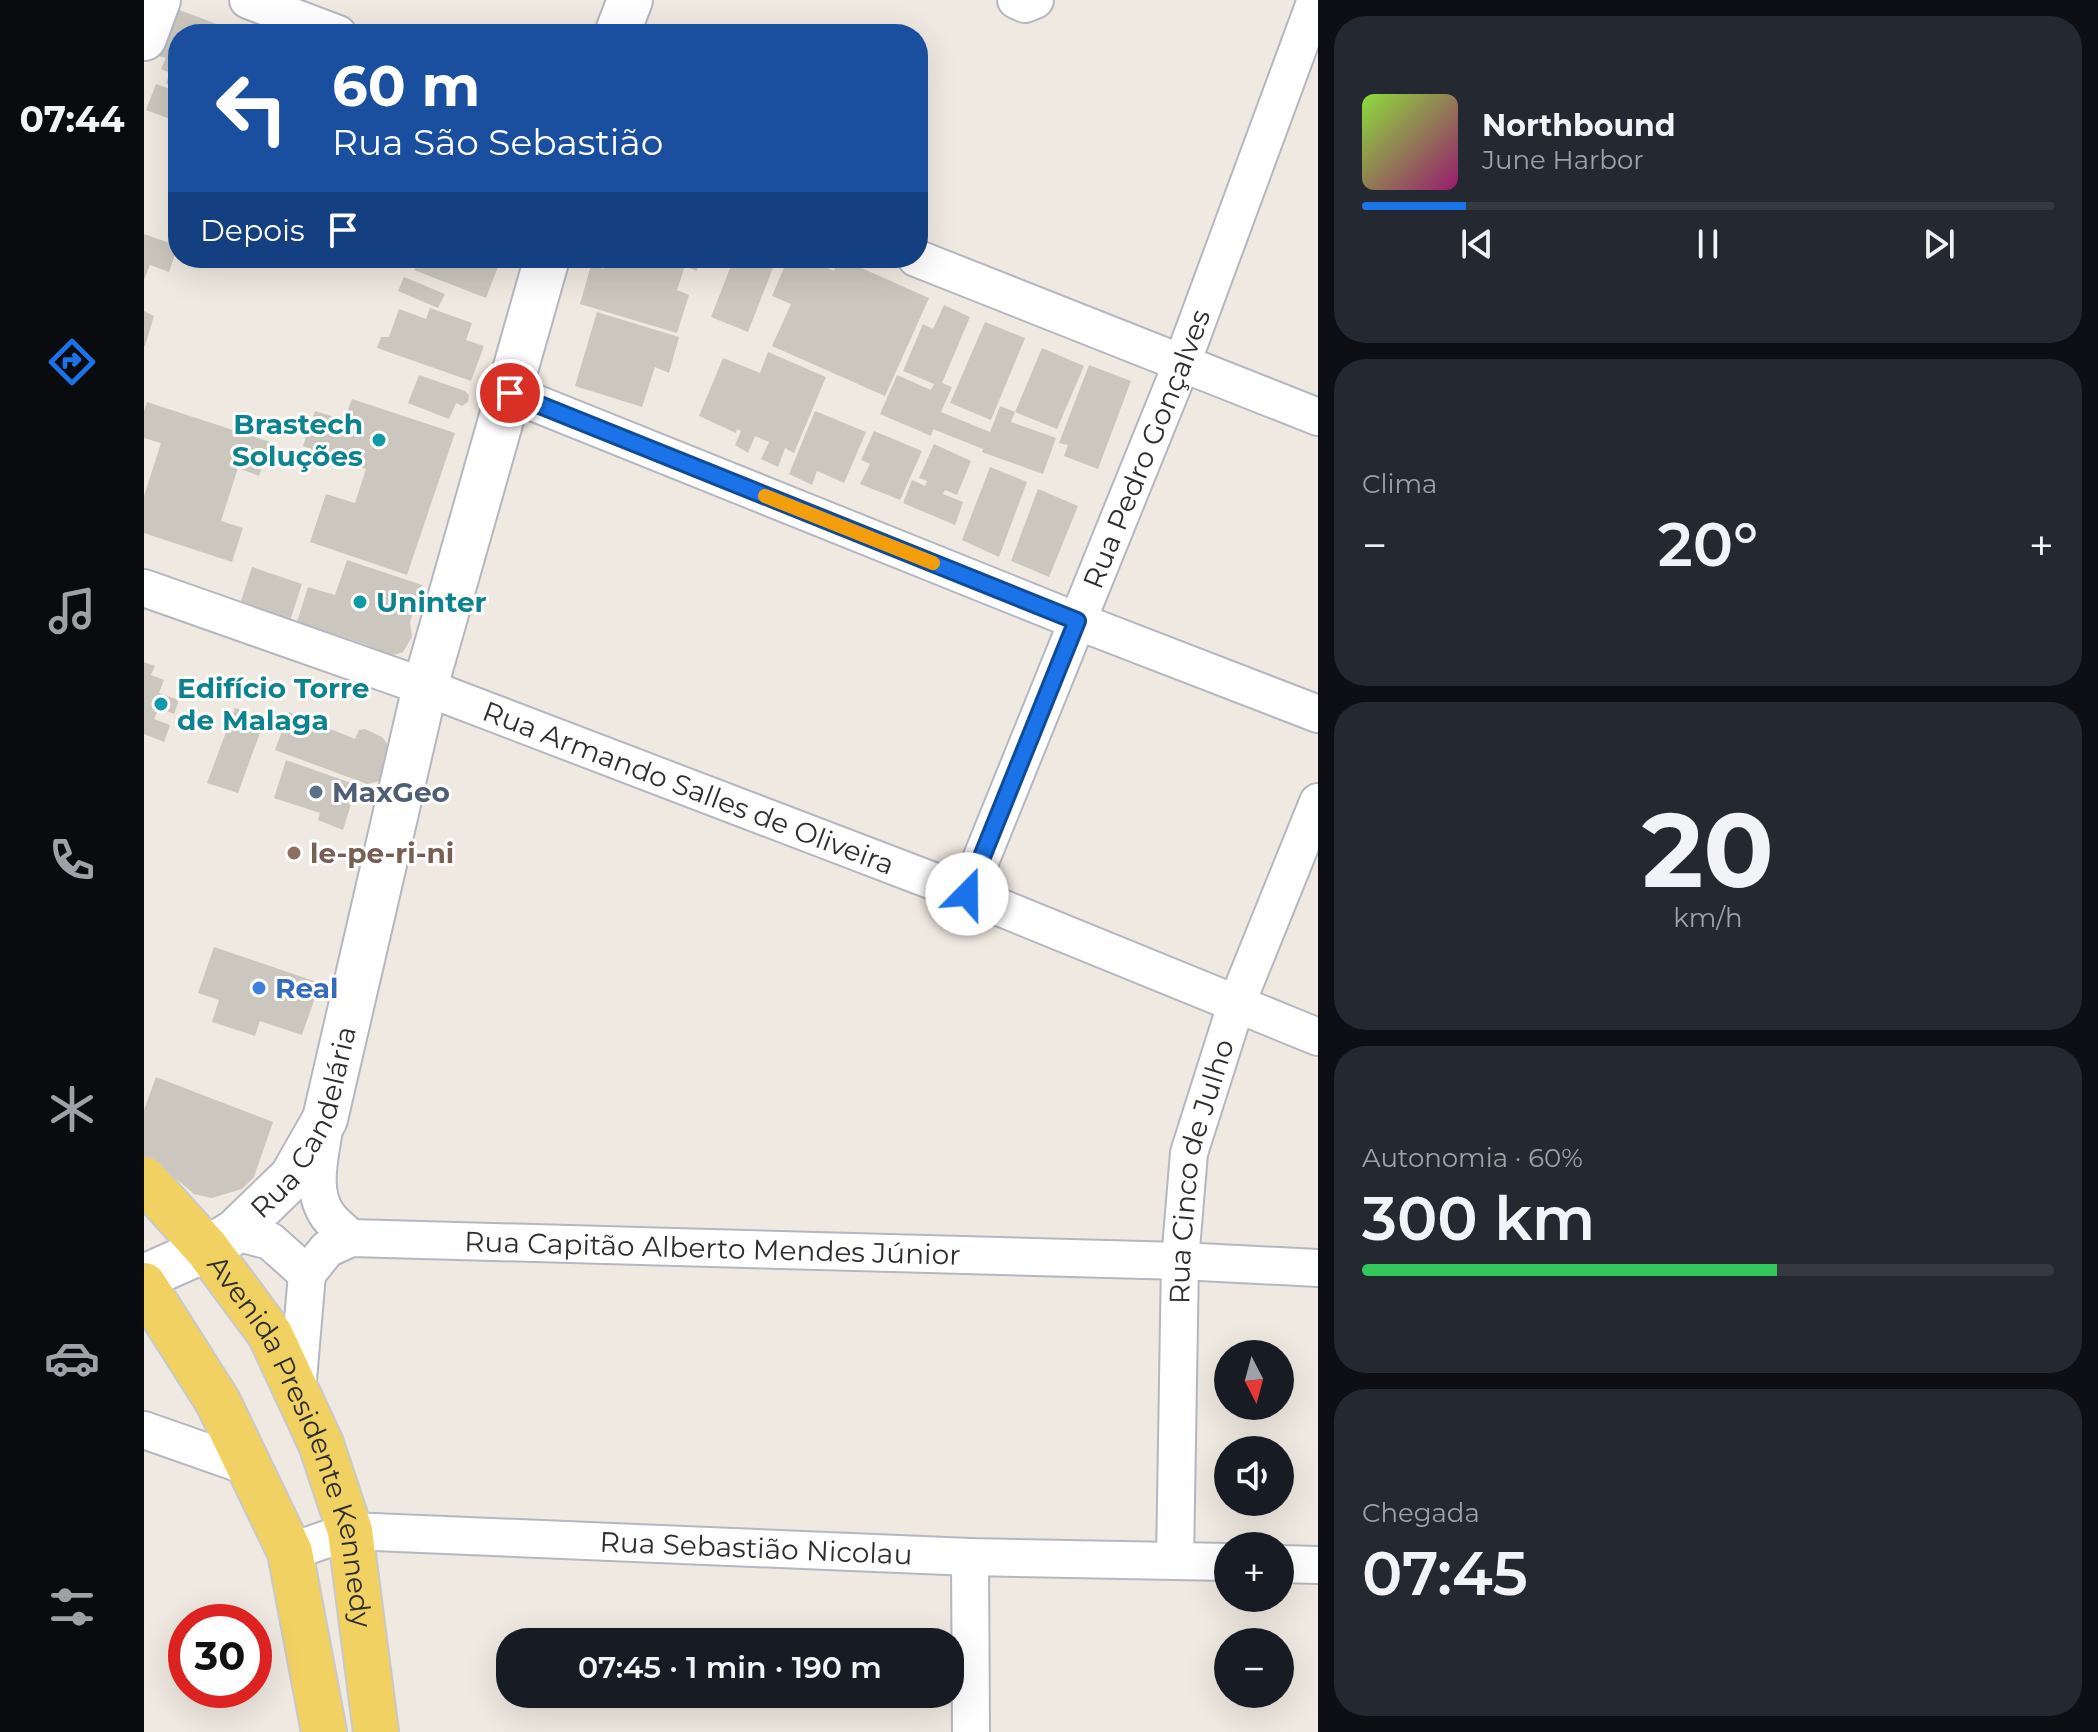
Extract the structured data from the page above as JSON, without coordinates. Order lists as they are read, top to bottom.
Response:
{
  "streets": {
    "main road": ["Avenida Presidente Kennedy"],
    "street": [
      "Rua Pedro Gonçalves",
      "Rua Armando Salles de Oliveira",
      "Rua Candelária",
      "Rua Cinco de Julho",
      "Rua Capitão Alberto Mendes Júnior",
      "Rua Sebastião Nicolau"
    ]
  },
  "crossings": [
    ["Rua Pedro Gonçalves", "Rua Armando Salles de Oliveira"],
    ["Rua Armando Salles de Oliveira", "Rua Candelária"],
    ["Rua Armando Salles de Oliveira", "Rua Cinco de Julho"],
    ["Rua Candelária", "Avenida Presidente Kennedy"],
    ["Rua Cinco de Julho", "Rua Capitão Alberto Mendes Júnior"],
    ["Rua Cinco de Julho", "Rua Sebastião Nicolau"],
    ["Avenida Presidente Kennedy", "Rua Sebastião Nicolau"]
  ],
  "places": [
    "Brastech Soluções",
    "Uninter",
    "Edifício Torre de Malaga",
    "MaxGeo",
    "le-pe-ri-ni",
    "Real"
  ],
  "north": "bottom",
  "page": {
    "tabs": "07:44",
    "turn": ["60 m", "Rua São Sebastião"],
    "song": ["Northbound", "June Harbor"],
    "then": "Depois",
    "tile": [
      "Clima",
      ["20", "km/h"],
      ["Autonomia · 60%", "300 km"],
      ["Chegada", "07:45"]
    ],
    "heat": ["−", "20°", "+"],
    "map_buttons": ["+", "−"],
    "limit": "30",
    "trip": "07:45 · 1 min · 190 m"
  }
}
